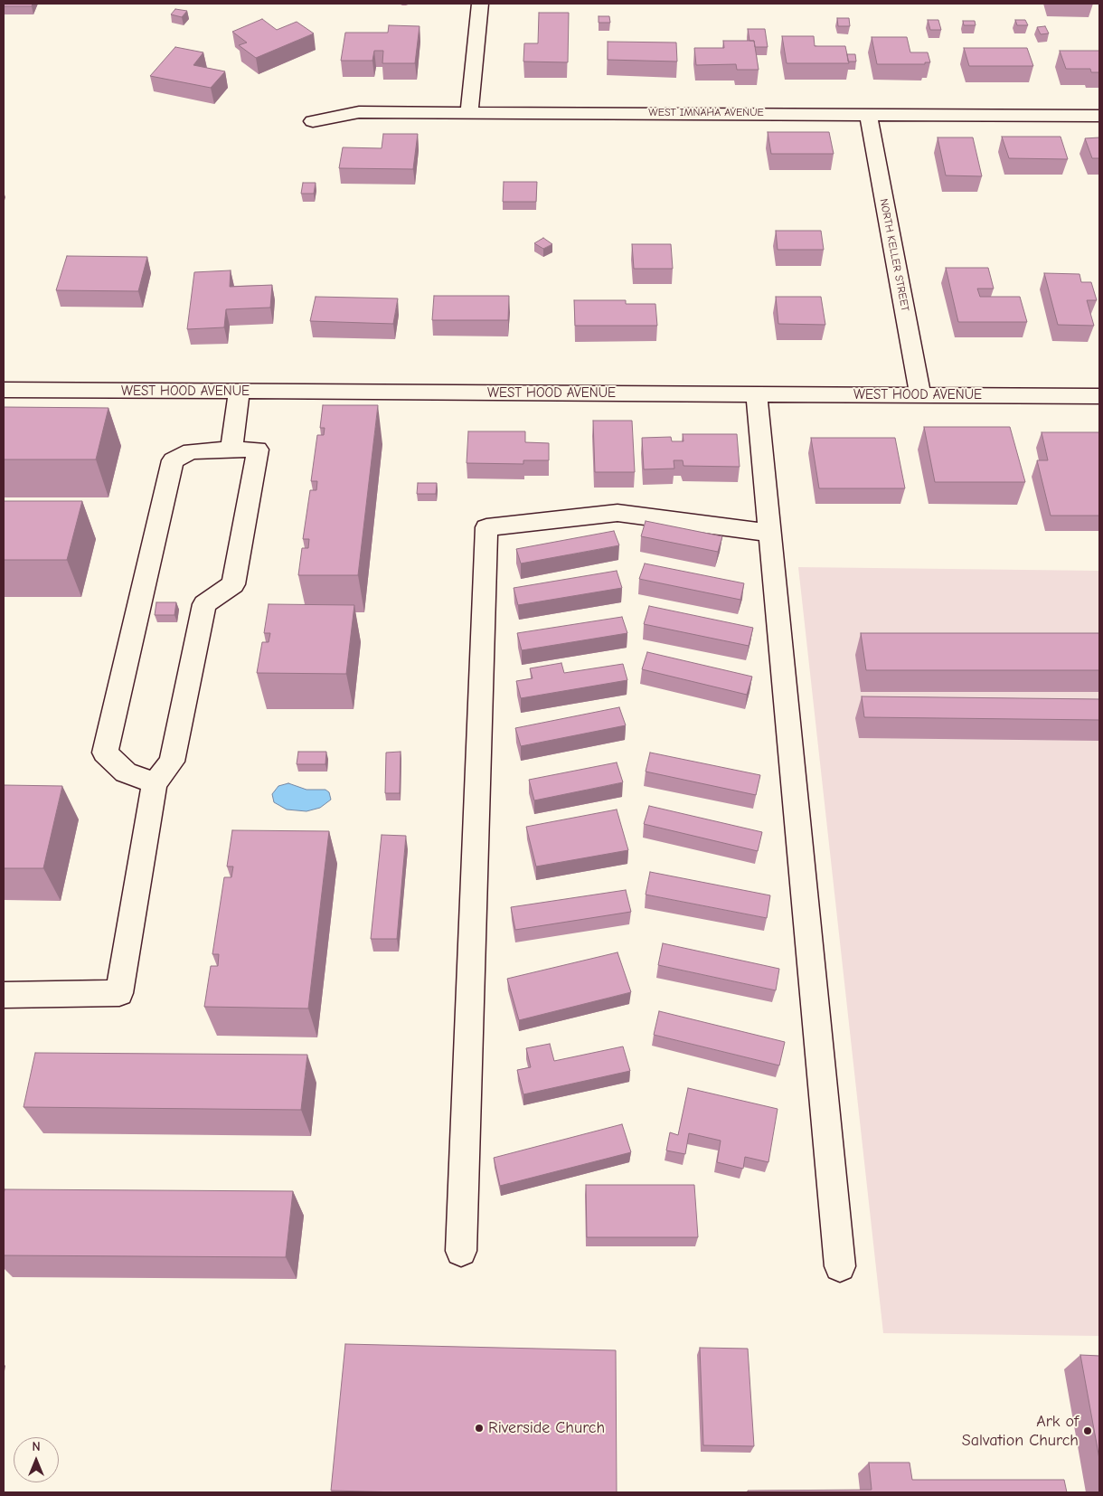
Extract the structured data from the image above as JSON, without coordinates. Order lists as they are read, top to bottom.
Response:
{
  "streets": {
    "street": ["WEST IMNAHA AVENUE", "NORTH KELLER STREET", "WEST HOOD AVENUE"]
  },
  "crossings": [
    ["WEST IMNAHA AVENUE", "NORTH KELLER STREET"],
    ["NORTH KELLER STREET", "WEST HOOD AVENUE"]
  ],
  "places": ["Riverside Church", "Ark of Salvation Church"],
  "north": "top"
}
